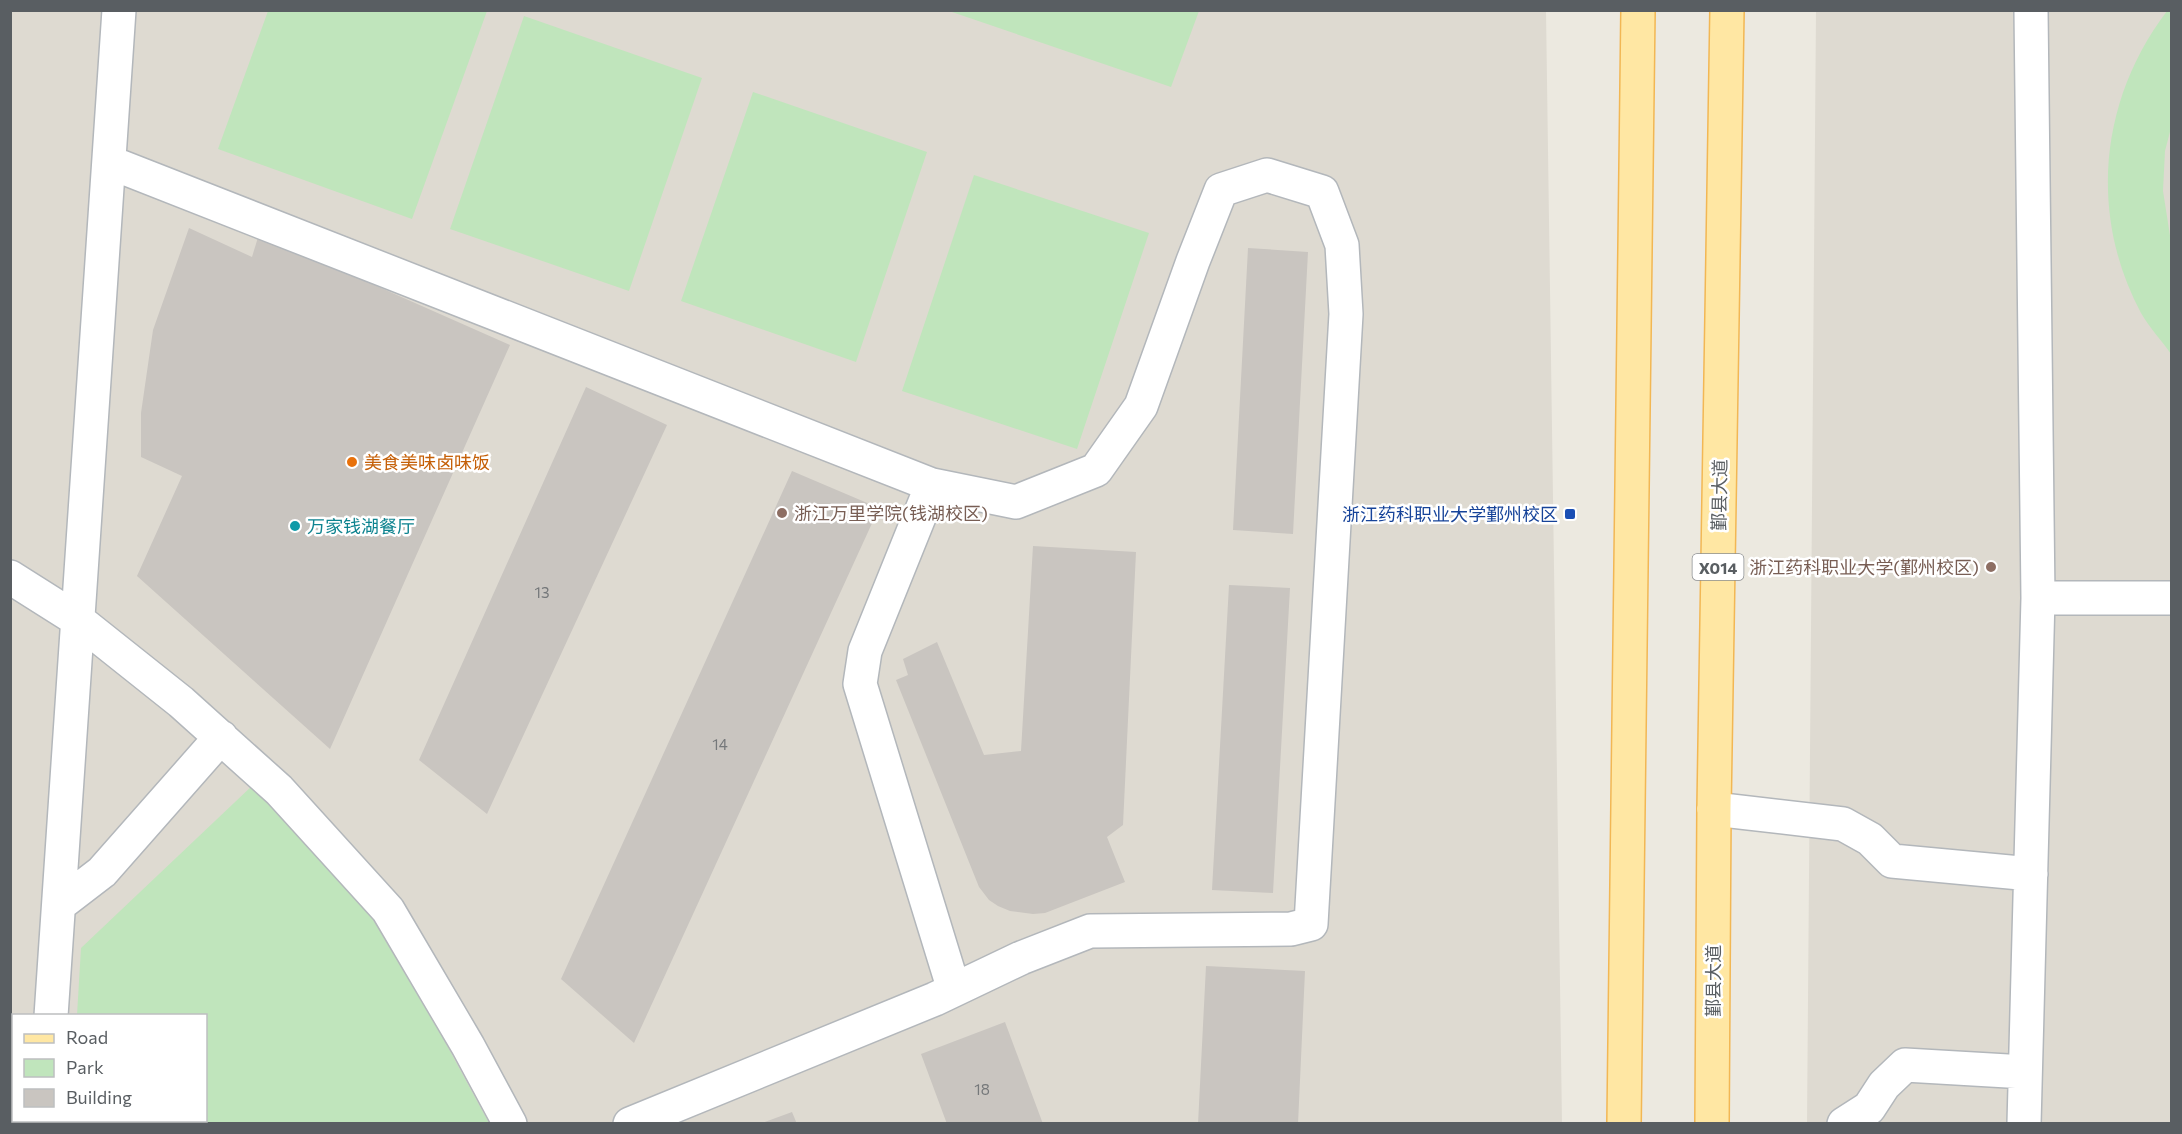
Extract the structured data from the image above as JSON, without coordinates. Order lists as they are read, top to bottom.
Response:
{
  "streets": {
    "main road": ["鄞县大道", "X014"]
  },
  "places": {
    "other": [
      "美食美味卤味饭",
      "浙江万里学院(钱湖校区)",
      "万家钱湖餐厅",
      "浙江药科职业大学(鄞州校区)"
    ],
    "transit": ["浙江药科职业大学鄞州校区"]
  },
  "house_numbers": ["13", "14", "18"],
  "legend": ["Road", "Park", "Building"]
}
